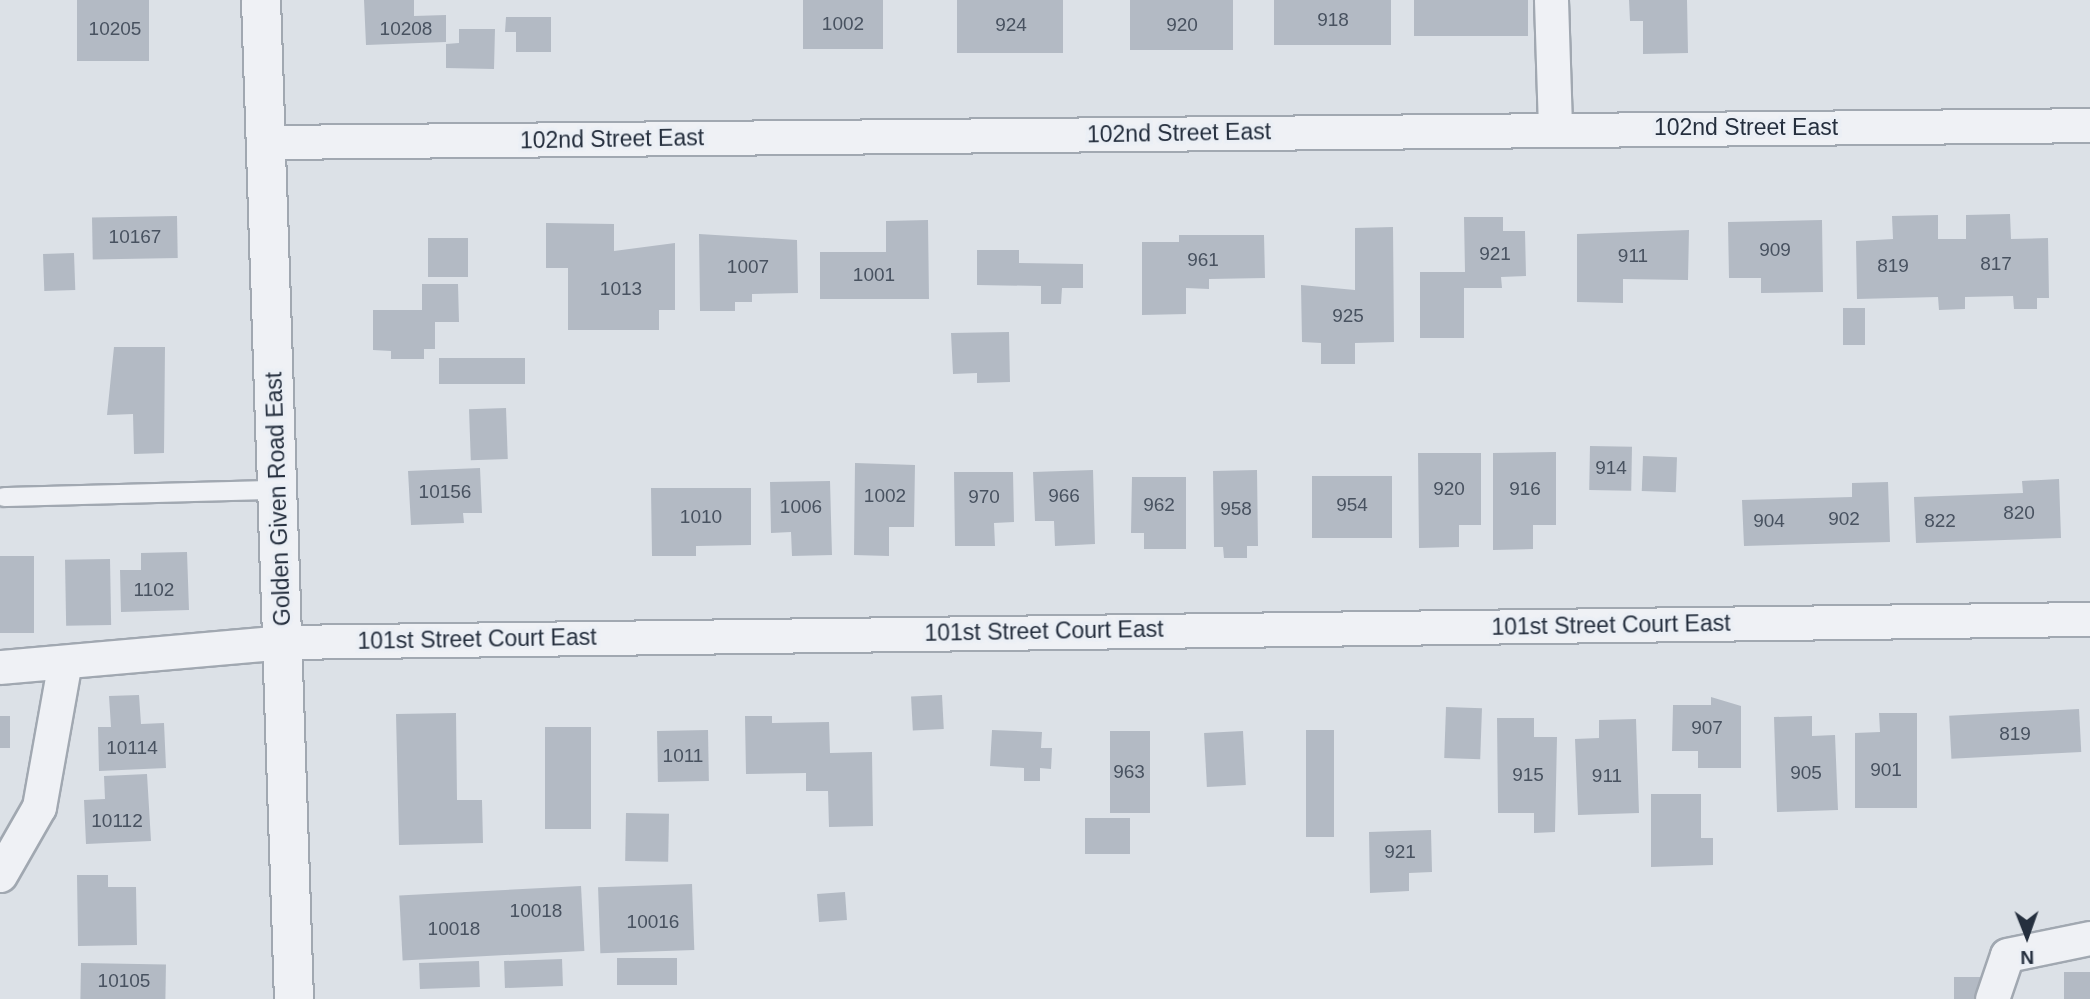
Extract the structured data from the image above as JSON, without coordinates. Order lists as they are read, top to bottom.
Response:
{
  "streets": {
    "street": ["102nd Street East", "Golden Given Road East", "101st Street Court East"]
  },
  "crossings": [
    ["102nd Street East", "Golden Given Road East"],
    ["Golden Given Road East", "101st Street Court East"]
  ],
  "house_numbers": [
    "918",
    "1002",
    "924",
    "920",
    "10205",
    "10208",
    "10167",
    "909",
    "921",
    "911",
    "961",
    "817",
    "819",
    "1007",
    "1001",
    "1013",
    "925",
    "914",
    "920",
    "916",
    "10156",
    "1002",
    "966",
    "970",
    "962",
    "954",
    "1006",
    "958",
    "820",
    "1010",
    "902",
    "904",
    "822",
    "1102",
    "907",
    "819",
    "10114",
    "1011",
    "901",
    "963",
    "905",
    "915",
    "911",
    "10112",
    "921",
    "10018",
    "10016",
    "10018",
    "10105"
  ],
  "north": "bottom"
}
